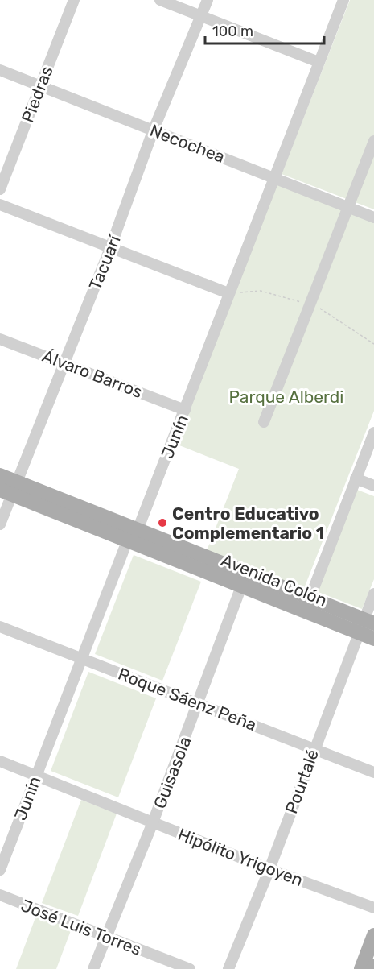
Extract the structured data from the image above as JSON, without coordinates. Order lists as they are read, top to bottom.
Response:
{
  "streets": {
    "main road": ["Avenida Colón"],
    "street": [
      "Piedras",
      "Necochea",
      "Tacuarí",
      "Álvaro Barros",
      "Junín",
      "Roque Sáenz Peña",
      "Guisasola",
      "Pourtalé",
      "Hipólito Yrigoyen",
      "José Luis Torres"
    ]
  },
  "crossings": [
    ["Piedras", "Necochea"],
    ["Necochea", "Tacuarí"],
    ["Necochea", "Junín"],
    ["Tacuarí", "Álvaro Barros"],
    ["Tacuarí", "Avenida Colón"],
    ["Álvaro Barros", "Junín"],
    ["Junín", "Avenida Colón"],
    ["Junín", "Roque Sáenz Peña"],
    ["Junín", "Hipólito Yrigoyen"],
    ["Avenida Colón", "Guisasola"],
    ["Avenida Colón", "Pourtalé"],
    ["Roque Sáenz Peña", "Guisasola"],
    ["Roque Sáenz Peña", "Pourtalé"],
    ["Guisasola", "Hipólito Yrigoyen"],
    ["Guisasola", "José Luis Torres"],
    ["Pourtalé", "Hipólito Yrigoyen"]
  ],
  "parks": ["Parque Alberdi"],
  "places": ["Centro Educativo Complementario 1"],
  "scale_bar": "100 m"
}
